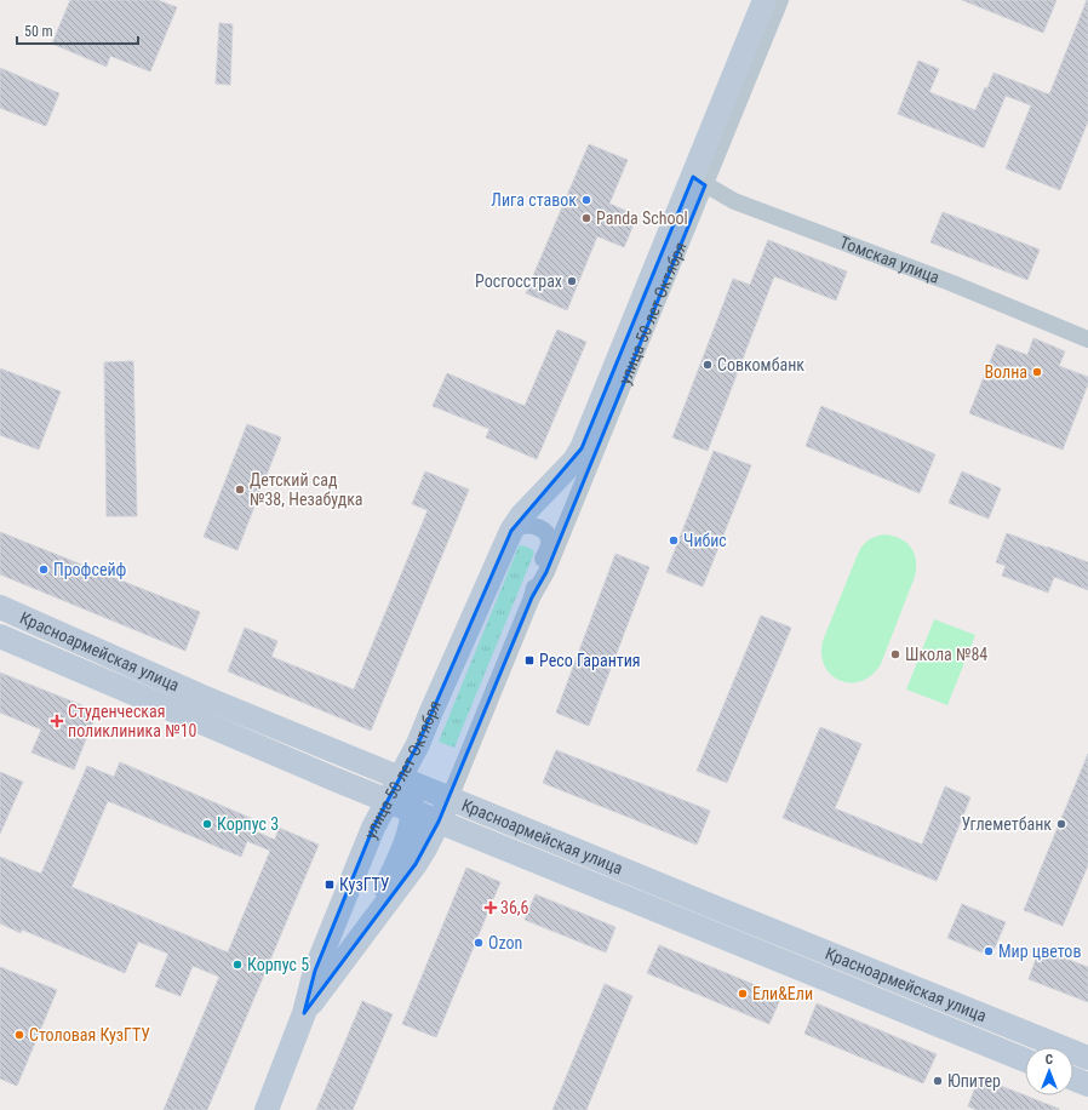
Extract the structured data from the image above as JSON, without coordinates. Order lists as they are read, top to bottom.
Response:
{
  "streets": {
    "main road": ["улица 50 лет Октября", "Красноармейская улица"],
    "street": ["Томская улица"]
  },
  "crossings": [
    ["Томская улица", "улица 50 лет Октября"],
    ["улица 50 лет Октября", "Красноармейская улица"]
  ],
  "places": {
    "other": [
      "Лига ставок",
      "Panda School",
      "Росгосстрах",
      "Совкомбанк",
      "Волна",
      "Детский сад №38, Незабудка",
      "Чибис",
      "Профсейф",
      "Школа №84",
      "Корпус 3",
      "Углеметбанк",
      "Ozon",
      "Мир цветов",
      "Корпус 5",
      "Ели&Ели",
      "Столовая КузГТУ",
      "Юпитер"
    ],
    "transit": ["Ресо Гарантия", "КузГТУ"],
    "health": ["Студенческая поликлиника №10", "36,6"]
  },
  "scale_bar": "50 m",
  "north": "top"
}
